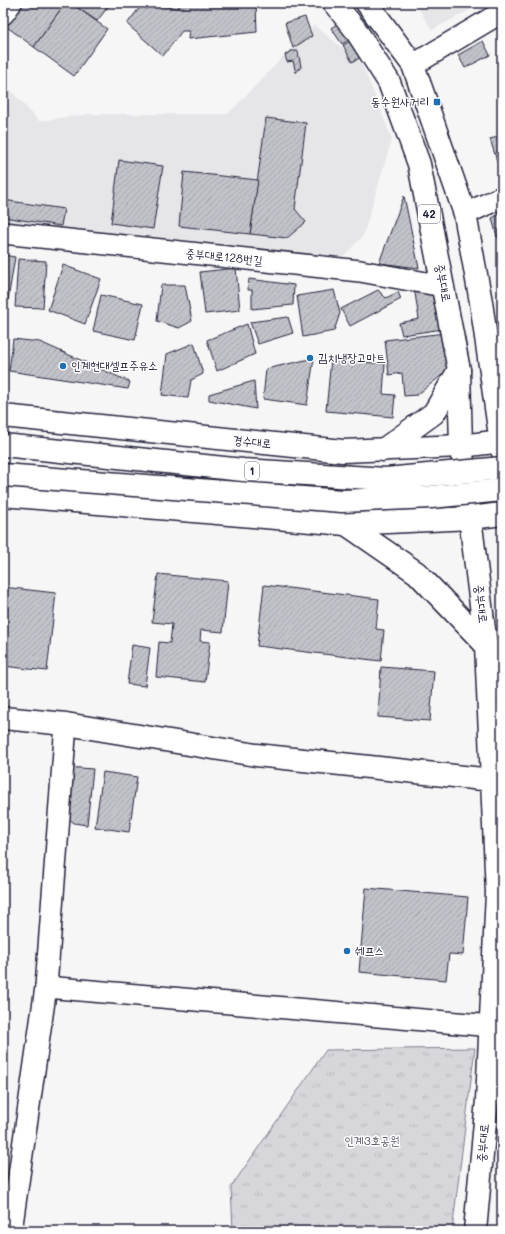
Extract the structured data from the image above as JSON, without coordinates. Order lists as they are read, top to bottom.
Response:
{
  "streets": {
    "main road": [
      "42",
      "중부대로",
      "경수대로",
      "1"
    ],
    "street": ["중부대로128번길"]
  },
  "crossings": [
    ["중부대로128번길", "중부대로"],
    ["중부대로", "경수대로"]
  ],
  "parks": ["인계3호공원"],
  "places": {
    "transit": ["동수원사거리"],
    "other": ["김치냉장고마트", "인계현대셀프주유소", "쉐프스"]
  }
}
